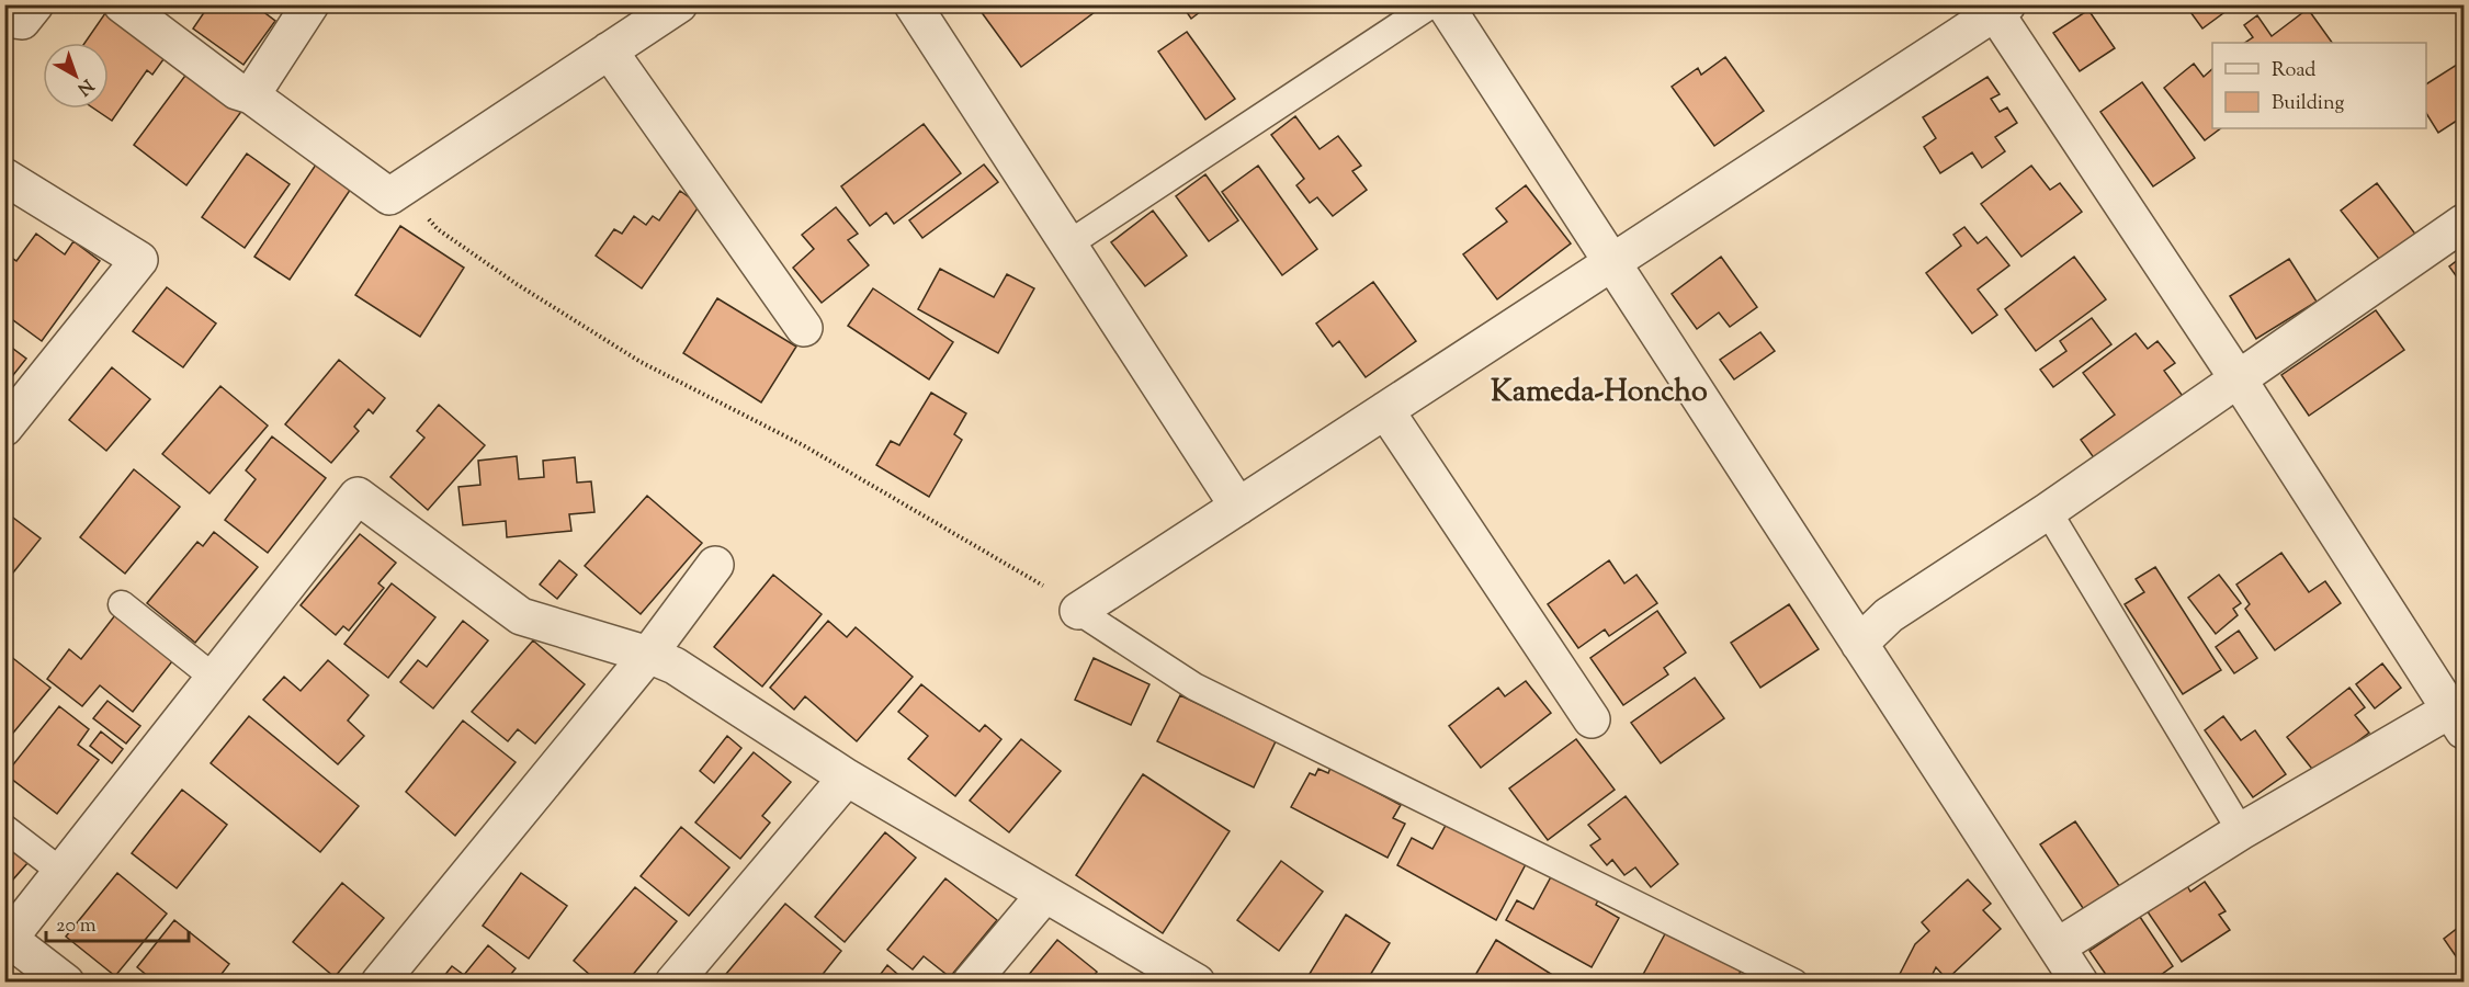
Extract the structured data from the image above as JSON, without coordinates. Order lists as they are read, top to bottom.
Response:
{
  "districts": ["Kameda-Honcho"],
  "legend": ["Road", "Building"],
  "scale_bar": "20 m",
  "north": "bottom right"
}
